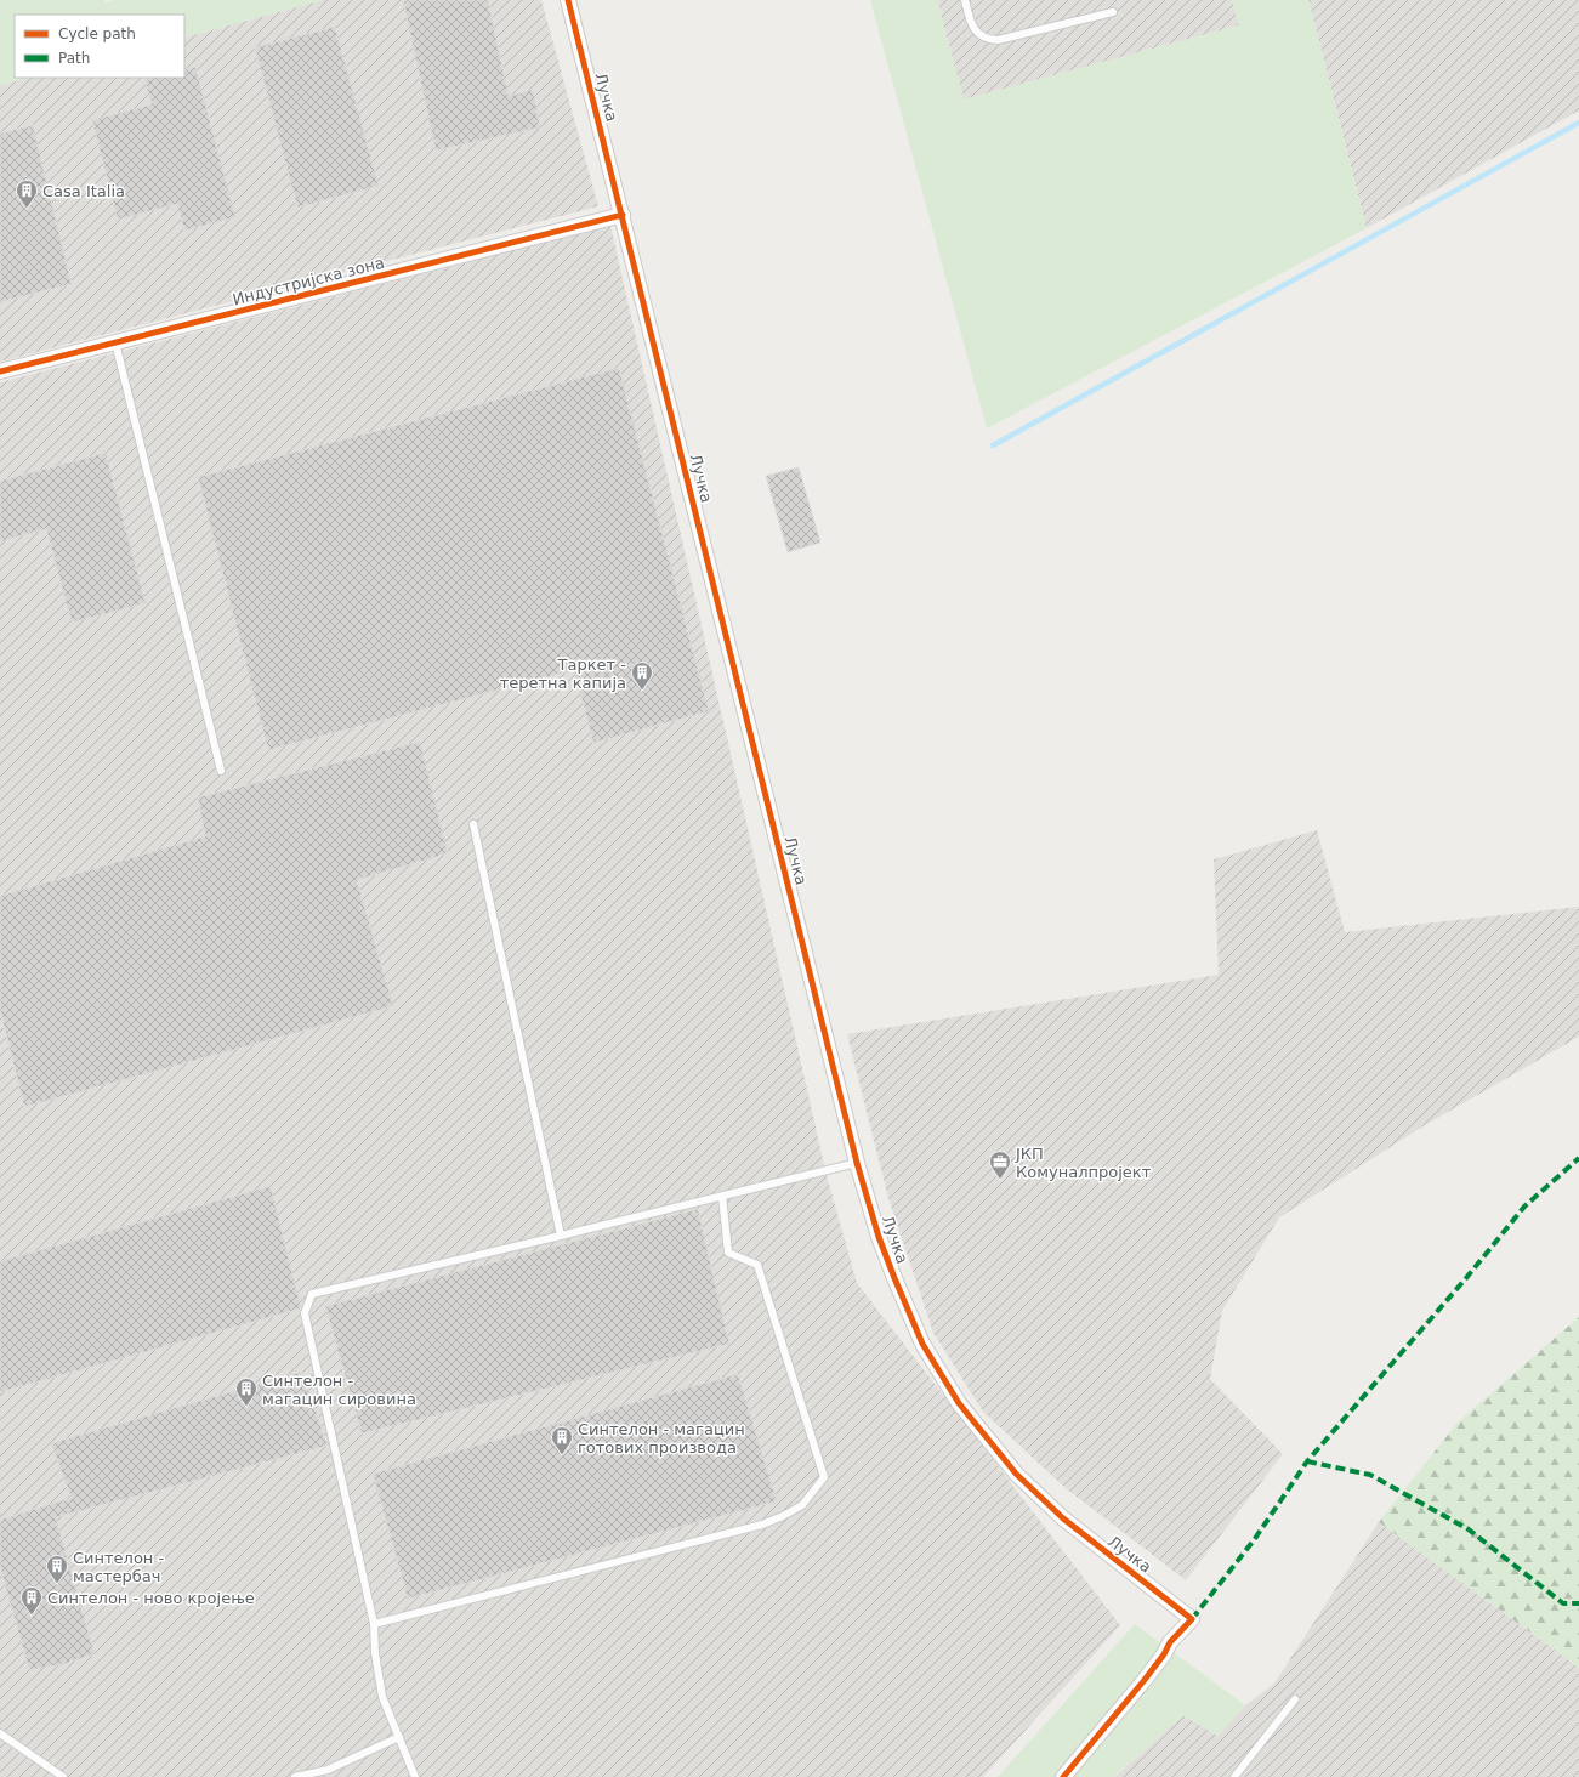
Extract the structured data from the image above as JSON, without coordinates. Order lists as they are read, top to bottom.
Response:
{
  "streets": {
    "street": ["Лучка", "Индустријска зона"]
  },
  "crossings": [
    ["Лучка", "Индустријска зона"]
  ],
  "places": {
    "building": [
      "Casa Italia",
      "Таркет - теретна капија",
      "Синтелон - магацин сировина",
      "Синтелон - магацин готових производа",
      "Синтелон - мастербач",
      "Синтелон - ново кројење"
    ],
    "office": ["ЈКП Комуналпројект"]
  },
  "legend": ["Cycle path", "Path"]
}
